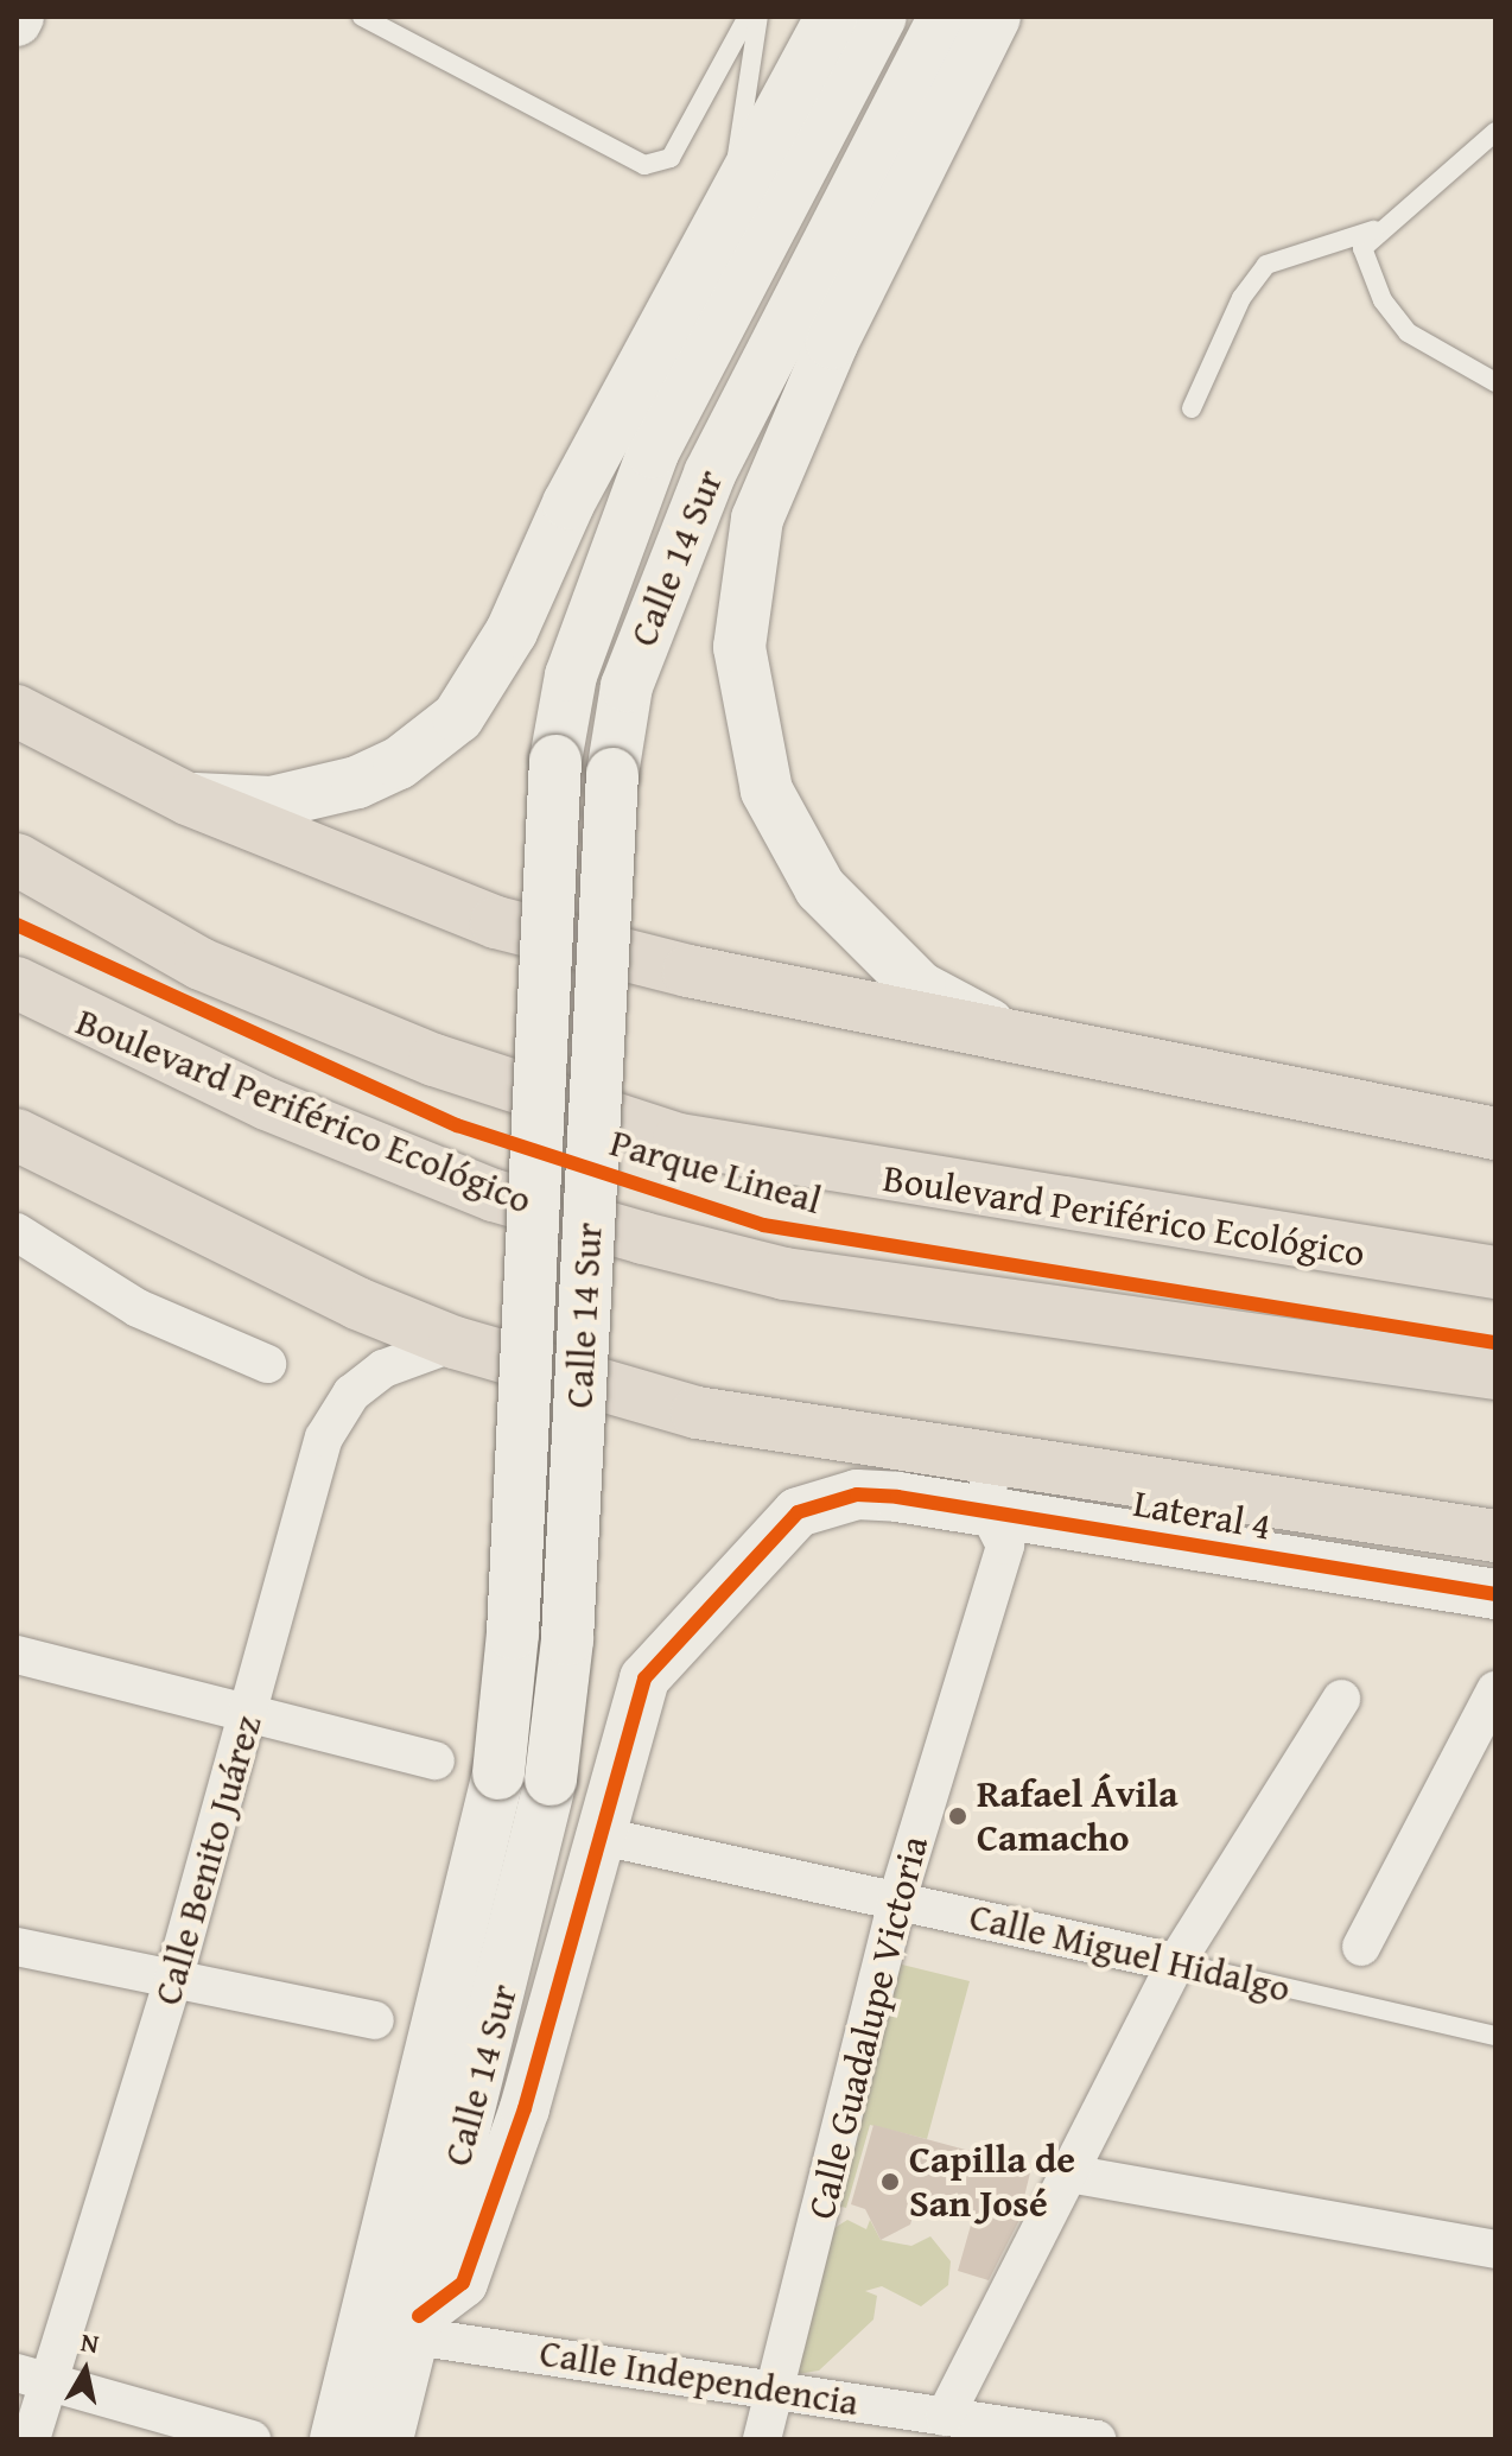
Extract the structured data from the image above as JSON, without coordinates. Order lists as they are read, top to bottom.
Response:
{
  "streets": {
    "highway": ["Boulevard Periférico Ecológico"],
    "main road": ["Calle 14 Sur"],
    "street": [
      "Lateral 4",
      "Calle Benito Juárez",
      "Calle Miguel Hidalgo",
      "Calle Guadalupe Victoria",
      "Calle Independencia"
    ],
    "cycle path": ["Parque Lineal"]
  },
  "crossings": [
    ["Calle 14 Sur", "Lateral 4"],
    ["Calle 14 Sur", "Calle Independencia"],
    ["Lateral 4", "Calle Miguel Hidalgo"],
    ["Lateral 4", "Calle Guadalupe Victoria"],
    ["Lateral 4", "Calle Independencia"],
    ["Calle Miguel Hidalgo", "Calle Guadalupe Victoria"],
    ["Calle Guadalupe Victoria", "Calle Independencia"]
  ],
  "places": ["Rafael Ávila Camacho", "Capilla de San José"],
  "north": "top"
}
